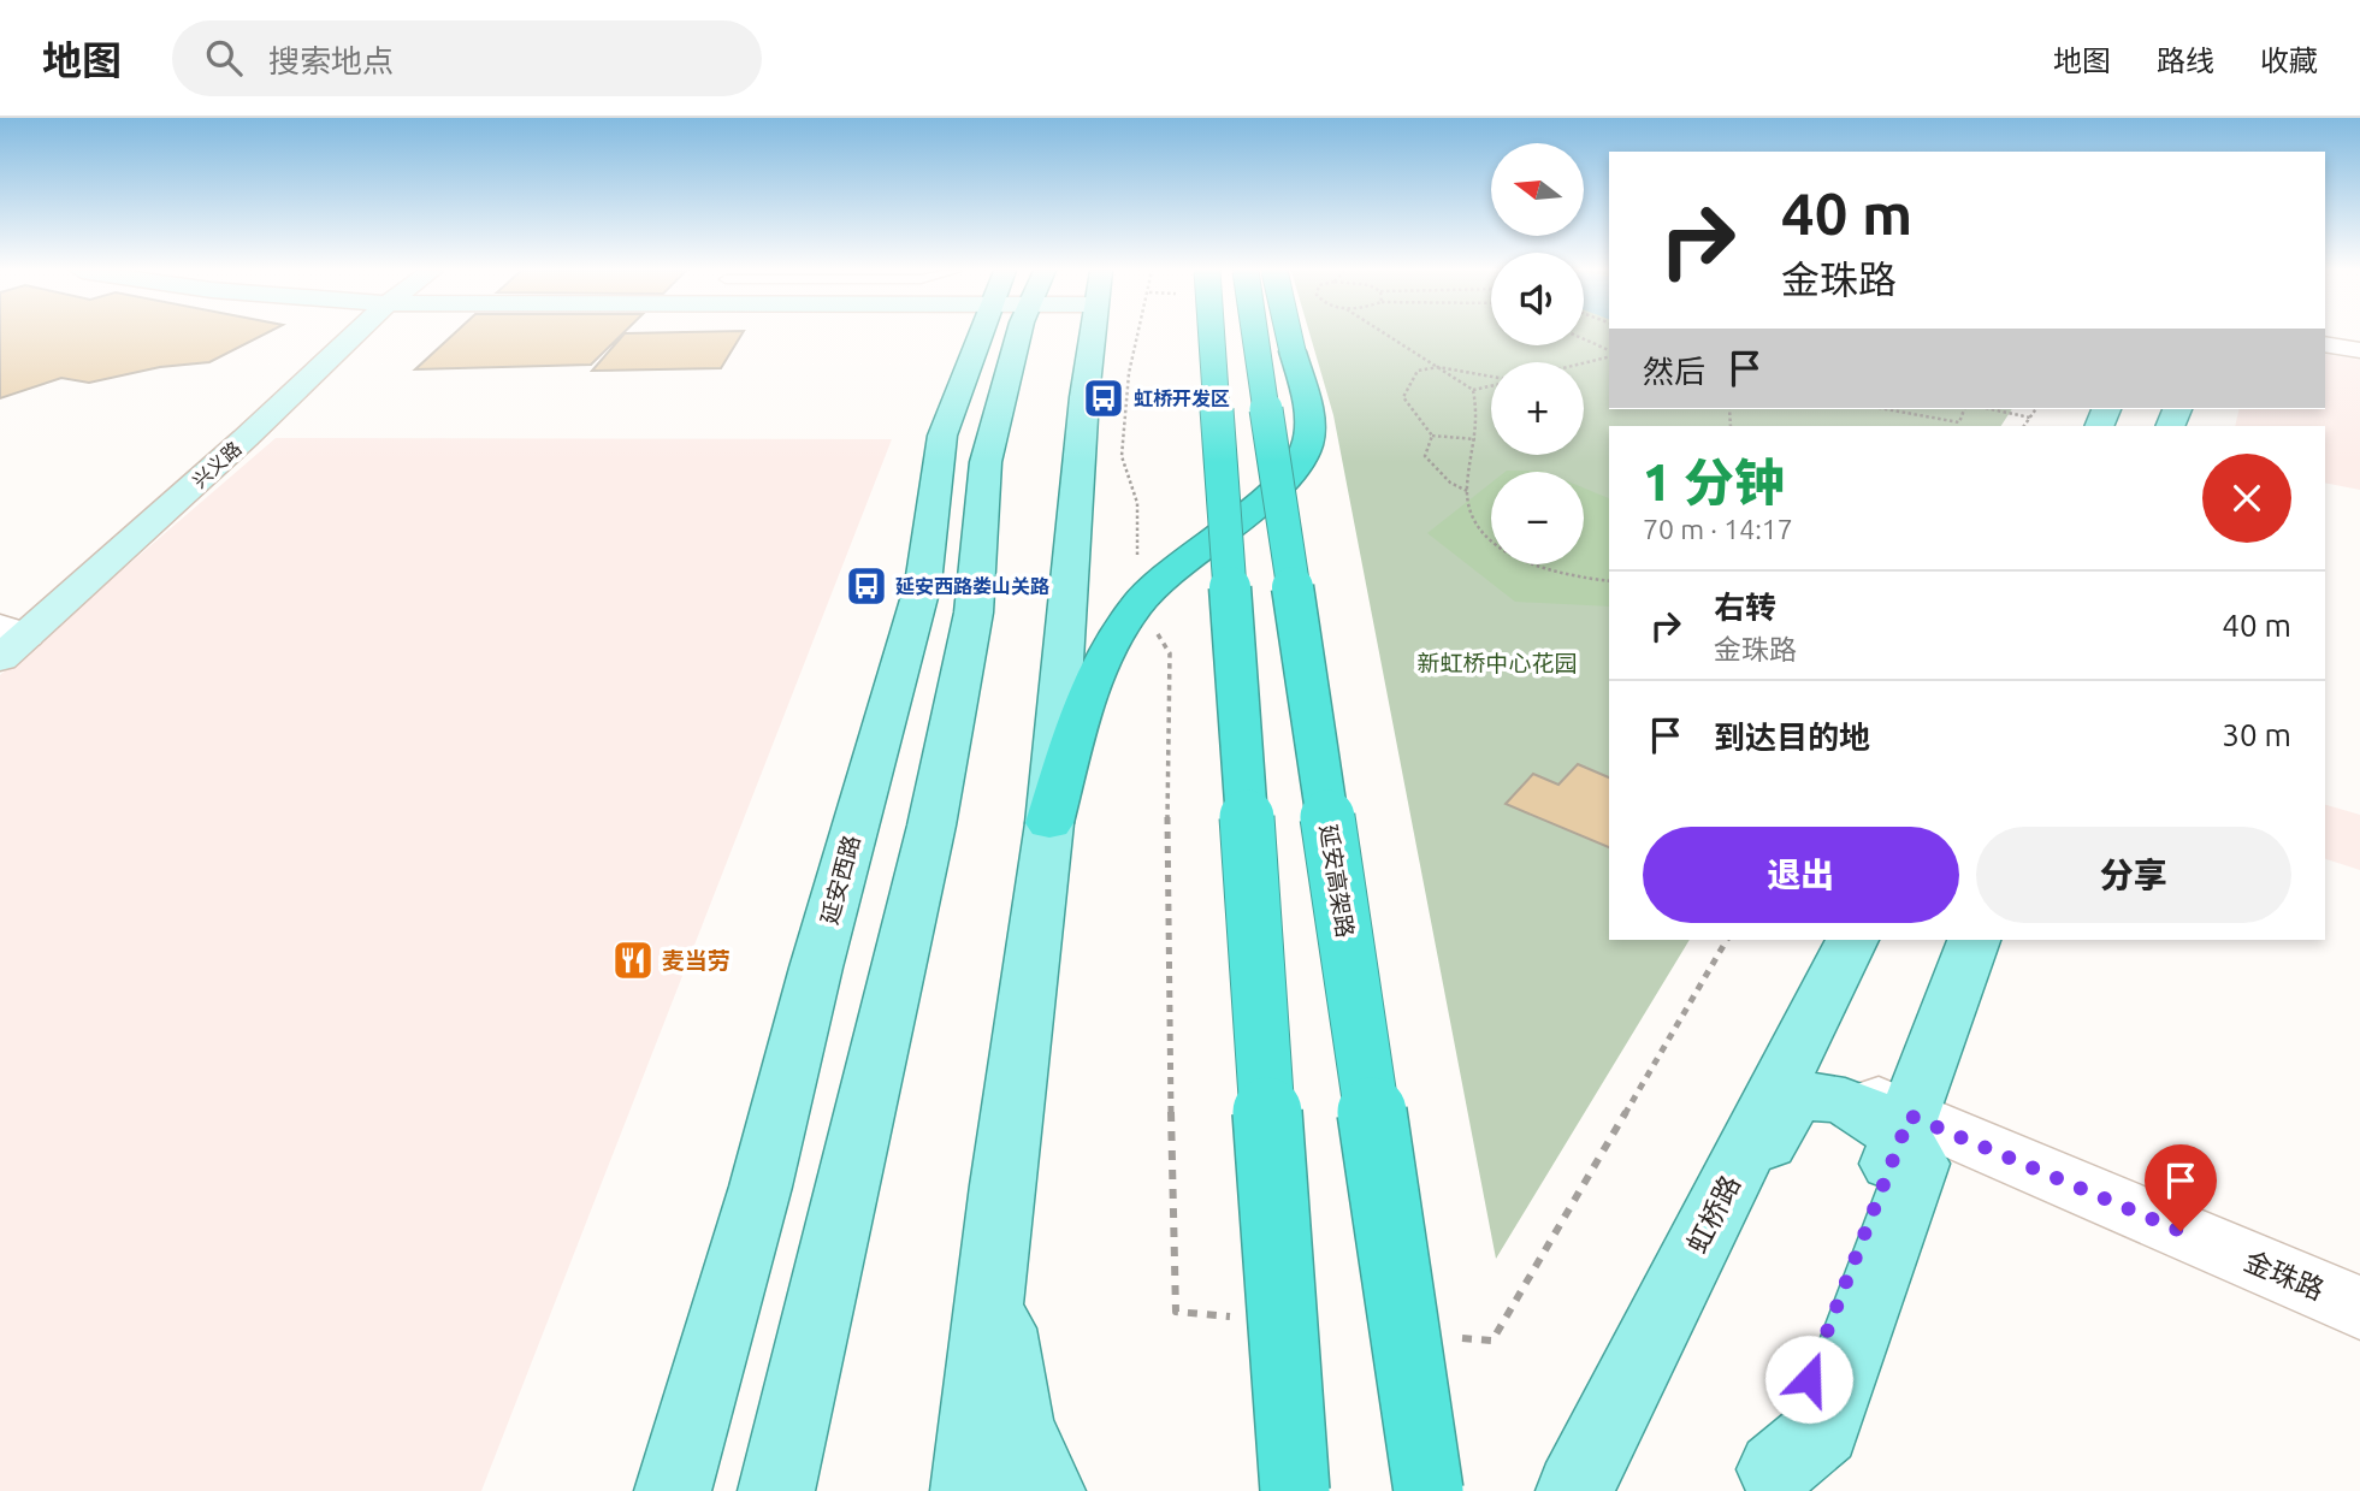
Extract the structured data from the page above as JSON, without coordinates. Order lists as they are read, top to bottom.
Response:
{
  "streets": {
    "highway": ["延安高架路"],
    "main road": ["延安西路", "虹桥路"],
    "street": ["兴义路", "金珠路"]
  },
  "crossings": [
    ["虹桥路", "金珠路"]
  ],
  "parks": ["新虹桥中心花园"],
  "places": {
    "bus stop": ["虹桥开发区", "延安西路娄山关路"],
    "restaurant": ["麦当劳"]
  },
  "north": "left",
  "page": {
    "header": "地图",
    "search": "搜索地点",
    "nav": ["地图", "路线", "收藏"],
    "map_buttons": ["+", "−"],
    "turn": ["40 m", "金珠路"],
    "then": "然后",
    "heading": ["1 分钟", "70 m · 14:17"],
    "list": [
      {
        "name": "右转",
        "note": "金珠路",
        "value": "40 m"
      },
      {
        "name": "到达目的地",
        "value": "30 m"
      }
    ],
    "buttons": ["退出", "分享"]
  }
}
